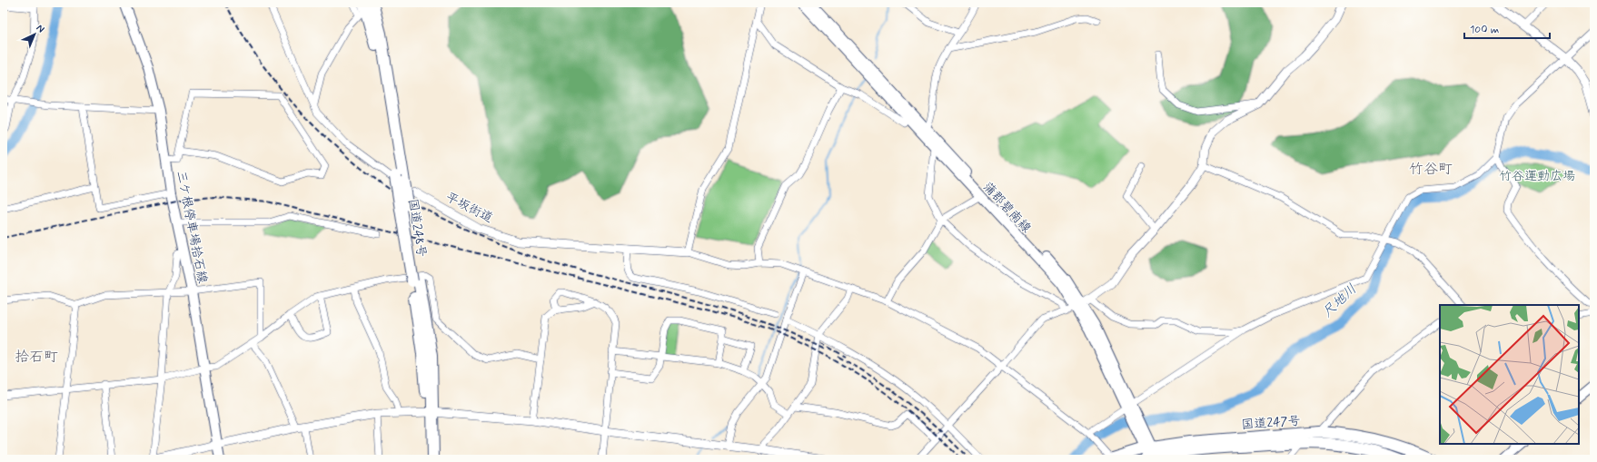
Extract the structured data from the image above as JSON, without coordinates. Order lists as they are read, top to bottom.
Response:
{
  "streets": {
    "highway": ["国道248号", "国道247号"],
    "main road": ["蒲郡碧南線", "三ケ根停車場拾石線"],
    "street": ["平坂街道"]
  },
  "crossings": [
    ["平坂街道", "国道247号"],
    ["蒲郡碧南線", "国道247号"]
  ],
  "districts": ["竹谷町", "拾石町"],
  "water": ["尺地川"],
  "parks": ["竹谷運動広場"],
  "scale_bar": "100 m",
  "north": "top right"
}
